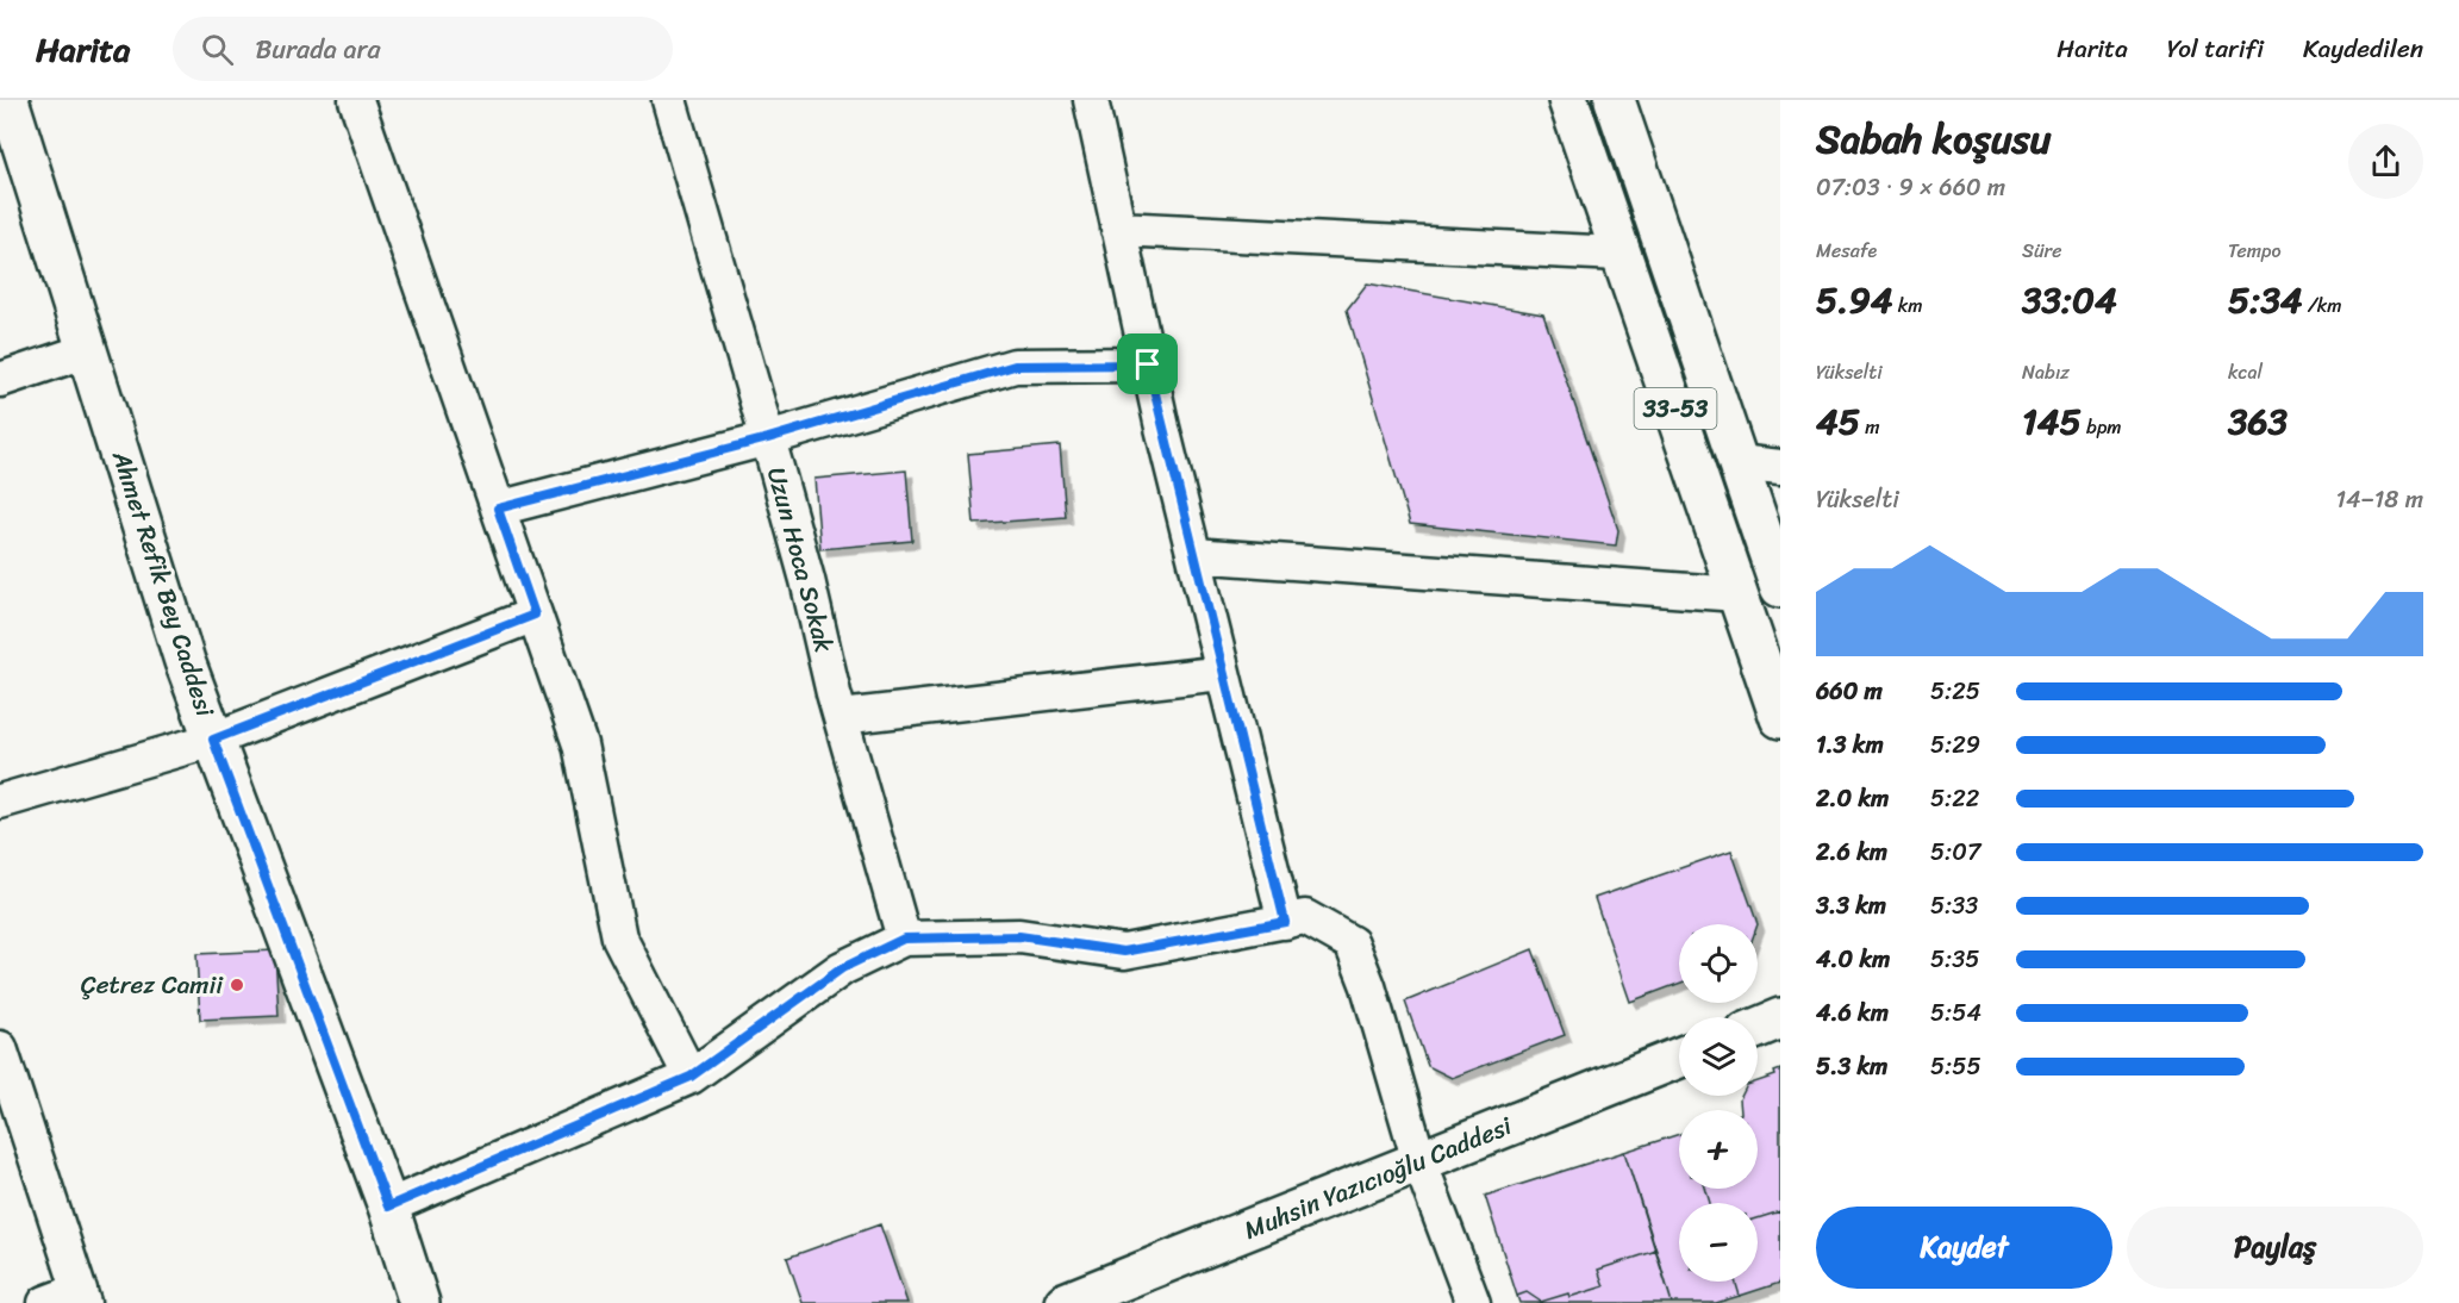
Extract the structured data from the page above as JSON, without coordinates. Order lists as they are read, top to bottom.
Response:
{
  "streets": {
    "street": [
      "33-53",
      "Uzun Hoca Sokak",
      "Ahmet Refik Bey Caddesi",
      "Muhsin Yazıcıoğlu Caddesi"
    ]
  },
  "places": ["Çetrez Camii"],
  "page": {
    "header": "Harita",
    "search": "Burada ara",
    "nav": ["Harita", "Yol tarifi", "Kaydedilen"],
    "heading": ["Sabah koşusu", "07:03 · 9 × 660 m"],
    "stats": [
      ["Mesafe", "5.94 km"],
      ["Süre", "33:04"],
      ["Tempo", "5:34 /km"],
      ["Yükselti", "45 m"],
      ["Nabız", "145 bpm"],
      ["kcal", "363"]
    ],
    "chart": ["Yükselti", "14–18 m"],
    "list": [
      {
        "name": "660 m",
        "note": "5:25"
      },
      {
        "name": "1.3 km",
        "note": "5:29"
      },
      {
        "name": "2.0 km",
        "note": "5:22"
      },
      {
        "name": "2.6 km",
        "note": "5:07"
      },
      {
        "name": "3.3 km",
        "note": "5:33"
      },
      {
        "name": "4.0 km",
        "note": "5:35"
      },
      {
        "name": "4.6 km",
        "note": "5:54"
      },
      {
        "name": "5.3 km",
        "note": "5:55"
      }
    ],
    "map_buttons": ["+", "−"],
    "buttons": ["Kaydet", "Paylaş"]
  }
}
